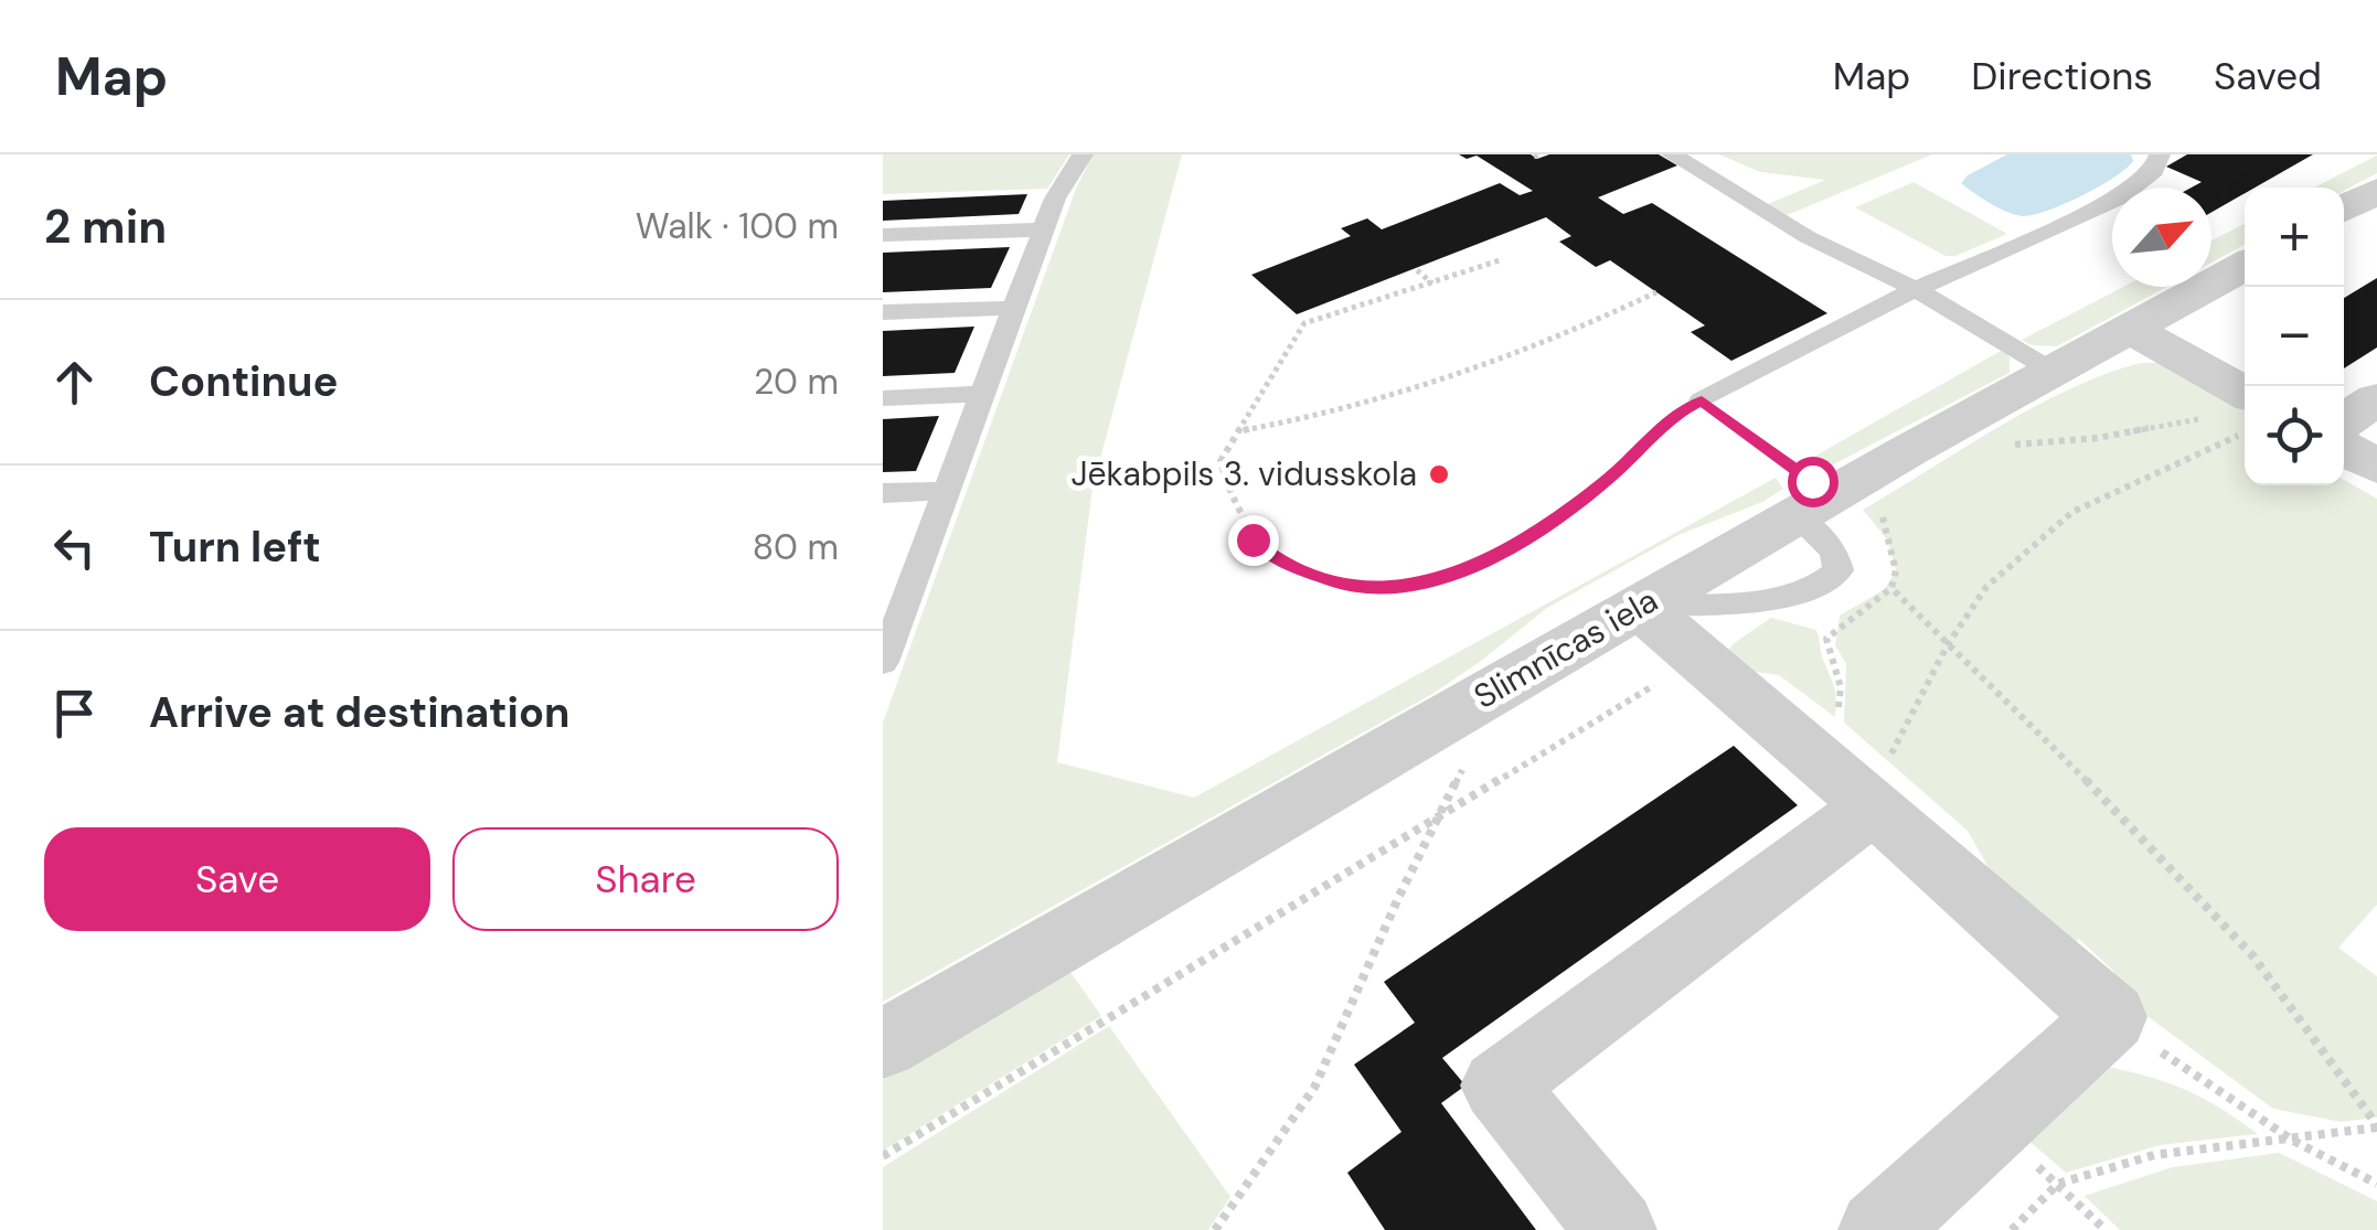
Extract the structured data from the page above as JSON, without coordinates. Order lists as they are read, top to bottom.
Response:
{
  "streets": {
    "street": ["Slimnīcas iela"]
  },
  "places": ["Jēkabpils 3. vidusskola"],
  "north": "top right",
  "page": {
    "header": "Map",
    "nav": ["Map", "Directions", "Saved"],
    "heading": ["2 min", "Walk · 100 m"],
    "map_buttons": ["+", "−"],
    "list": [
      ["Continue", "20 m"],
      ["Turn left", "80 m"],
      "Arrive at destination"
    ],
    "buttons": ["Save", "Share"]
  }
}
